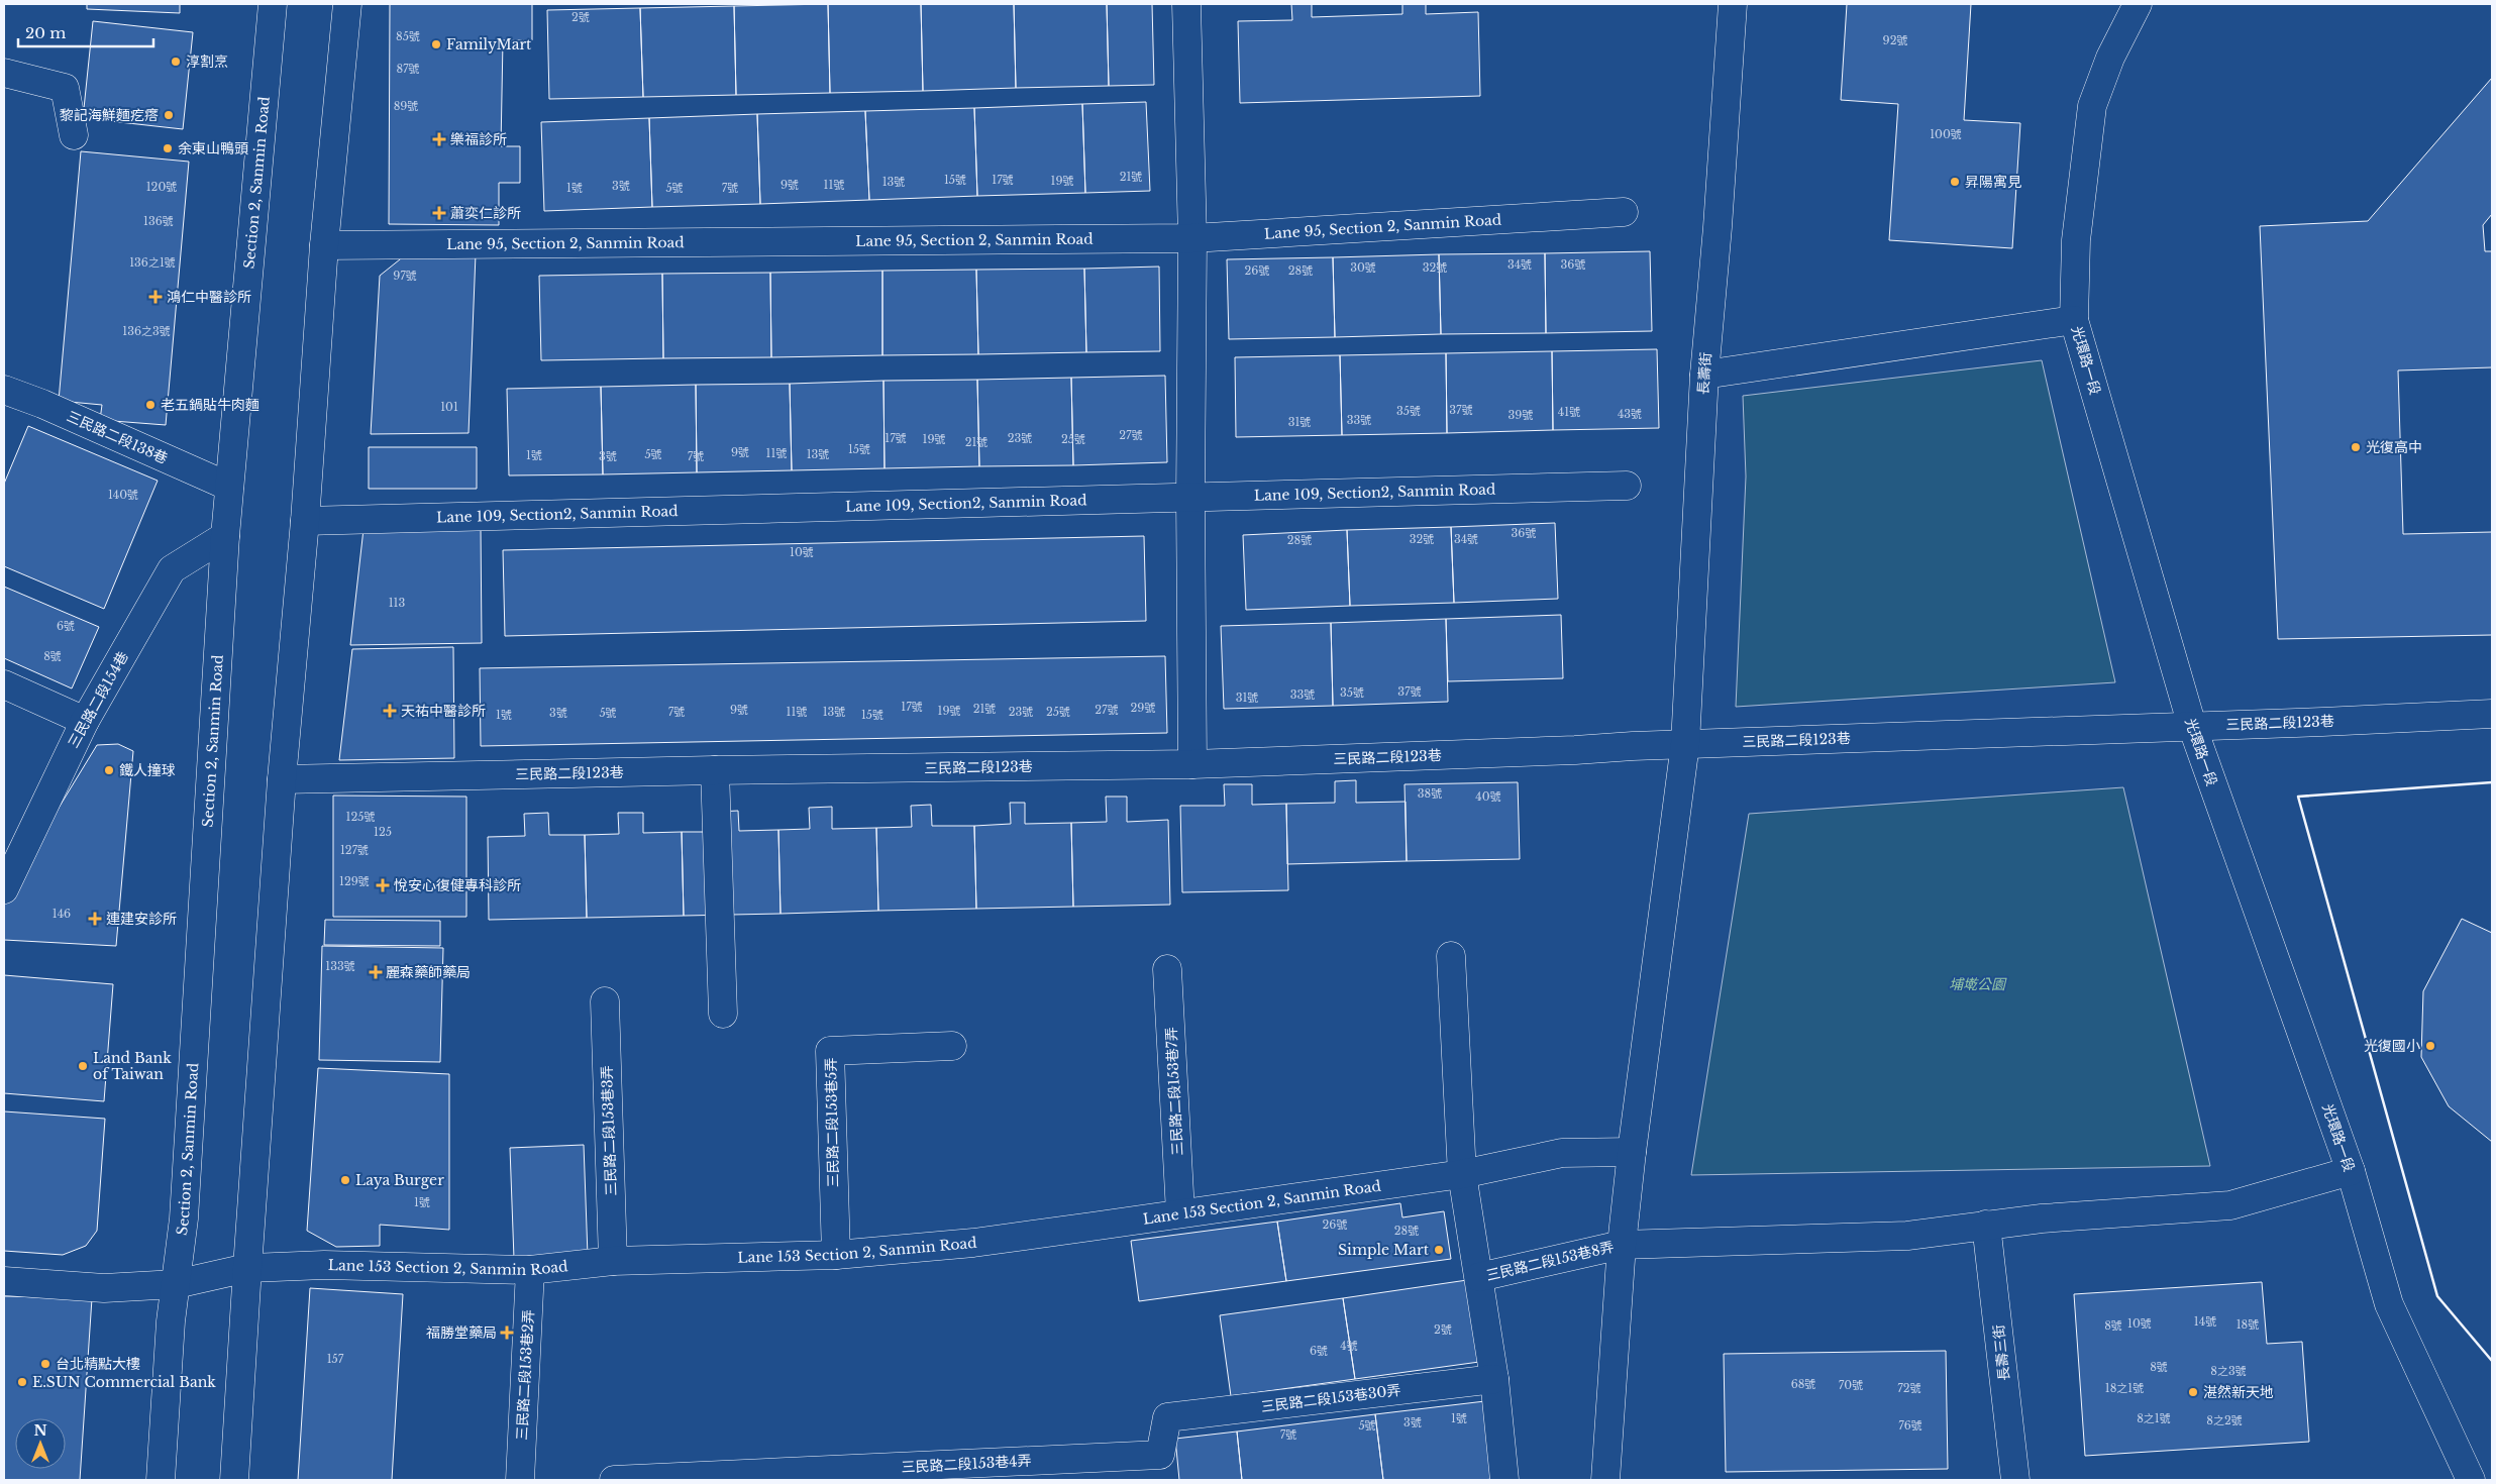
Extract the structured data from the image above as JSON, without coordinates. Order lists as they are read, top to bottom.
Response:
{
  "streets": {
    "street": [
      "Section 2, Sanmin Road",
      "Lane 95, Section 2, Sanmin Road",
      "光環路一段",
      "長壽街",
      "三民路二段138巷",
      "Lane 109, Section2, Sanmin Road",
      "三民路二段154巷",
      "三民路二段123巷",
      "三民路二段153巷7弄",
      "三民路二段153巷5弄",
      "三民路二段153巷3弄",
      "Lane 153 Section 2, Sanmin Road",
      "三民路二段153巷8弄",
      "長壽三街",
      "三民路二段153巷2弄",
      "三民路二段153巷30弄",
      "三民路二段153巷4弄"
    ]
  },
  "crossings": [
    ["Section 2, Sanmin Road", "三民路二段138巷"],
    ["Section 2, Sanmin Road", "三民路二段154巷"],
    ["Section 2, Sanmin Road", "Lane 153 Section 2, Sanmin Road"],
    ["光環路一段", "三民路二段123巷"],
    ["光環路一段", "三民路二段153巷8弄"],
    ["長壽街", "三民路二段123巷"],
    ["長壽街", "Lane 153 Section 2, Sanmin Road"],
    ["長壽街", "三民路二段153巷8弄"],
    ["三民路二段153巷7弄", "Lane 153 Section 2, Sanmin Road"],
    ["三民路二段153巷5弄", "Lane 153 Section 2, Sanmin Road"],
    ["三民路二段153巷3弄", "Lane 153 Section 2, Sanmin Road"],
    ["Lane 153 Section 2, Sanmin Road", "三民路二段153巷2弄"],
    ["三民路二段153巷8弄", "長壽三街"],
    ["三民路二段153巷30弄", "三民路二段153巷4弄"]
  ],
  "parks": ["埔墘公園"],
  "places": {
    "other": [
      "FamilyMart",
      "淳割烹",
      "黎記海鮮麵疙瘩",
      "余東山鴨頭",
      "昇陽寓見",
      "老五鍋貼牛肉麵",
      "光復高中",
      "鐵人撞球",
      "光復國小",
      "Land Bank of Taiwan",
      "Laya Burger",
      "Simple Mart",
      "台北精點大樓",
      "E.SUN Commercial Bank",
      "湛然新天地"
    ],
    "health": [
      "樂福診所",
      "蕭奕仁診所",
      "鴻仁中醫診所",
      "天祐中醫診所",
      "悅安心復健專科診所",
      "連建安診所",
      "麗森藥師藥局",
      "福勝堂藥局"
    ]
  },
  "house_numbers": [
    "2號",
    "85號",
    "92號",
    "87號",
    "89號",
    "100號",
    "21號",
    "15號",
    "17號",
    "19號",
    "13號",
    "9號",
    "11號",
    "3號",
    "120號",
    "1號",
    "5號",
    "7號",
    "136號",
    "136之1號",
    "34號",
    "36號",
    "30號",
    "32號",
    "26號",
    "28號",
    "97號",
    "136之3號",
    "101",
    "37號",
    "35號",
    "41號",
    "43號",
    "39號",
    "33號",
    "31號",
    "27號",
    "17號",
    "23號",
    "19號",
    "25號",
    "21號",
    "15號",
    "9號",
    "11號",
    "5號",
    "13號",
    "1號",
    "3號",
    "7號",
    "140號",
    "36號",
    "32號",
    "34號",
    "28號",
    "10號",
    "113",
    "6號",
    "8號",
    "37號",
    "35號",
    "33號",
    "31號",
    "17號",
    "29號",
    "21號",
    "9號",
    "27號",
    "19號",
    "7號",
    "11號",
    "13號",
    "23號",
    "25號",
    "3號",
    "5號",
    "1號",
    "15號",
    "38號",
    "40號",
    "125號",
    "125",
    "127號",
    "129號",
    "146",
    "133號",
    "1號",
    "26號",
    "28號",
    "14號",
    "10號",
    "18號",
    "8號",
    "2號",
    "4號",
    "6號",
    "157",
    "8號",
    "8之3號",
    "68號",
    "70號",
    "72號",
    "18之1號",
    "1號",
    "8之1號",
    "8之2號",
    "3號",
    "5號",
    "76號",
    "7號"
  ],
  "scale_bar": "20 m",
  "north": "top"
}
